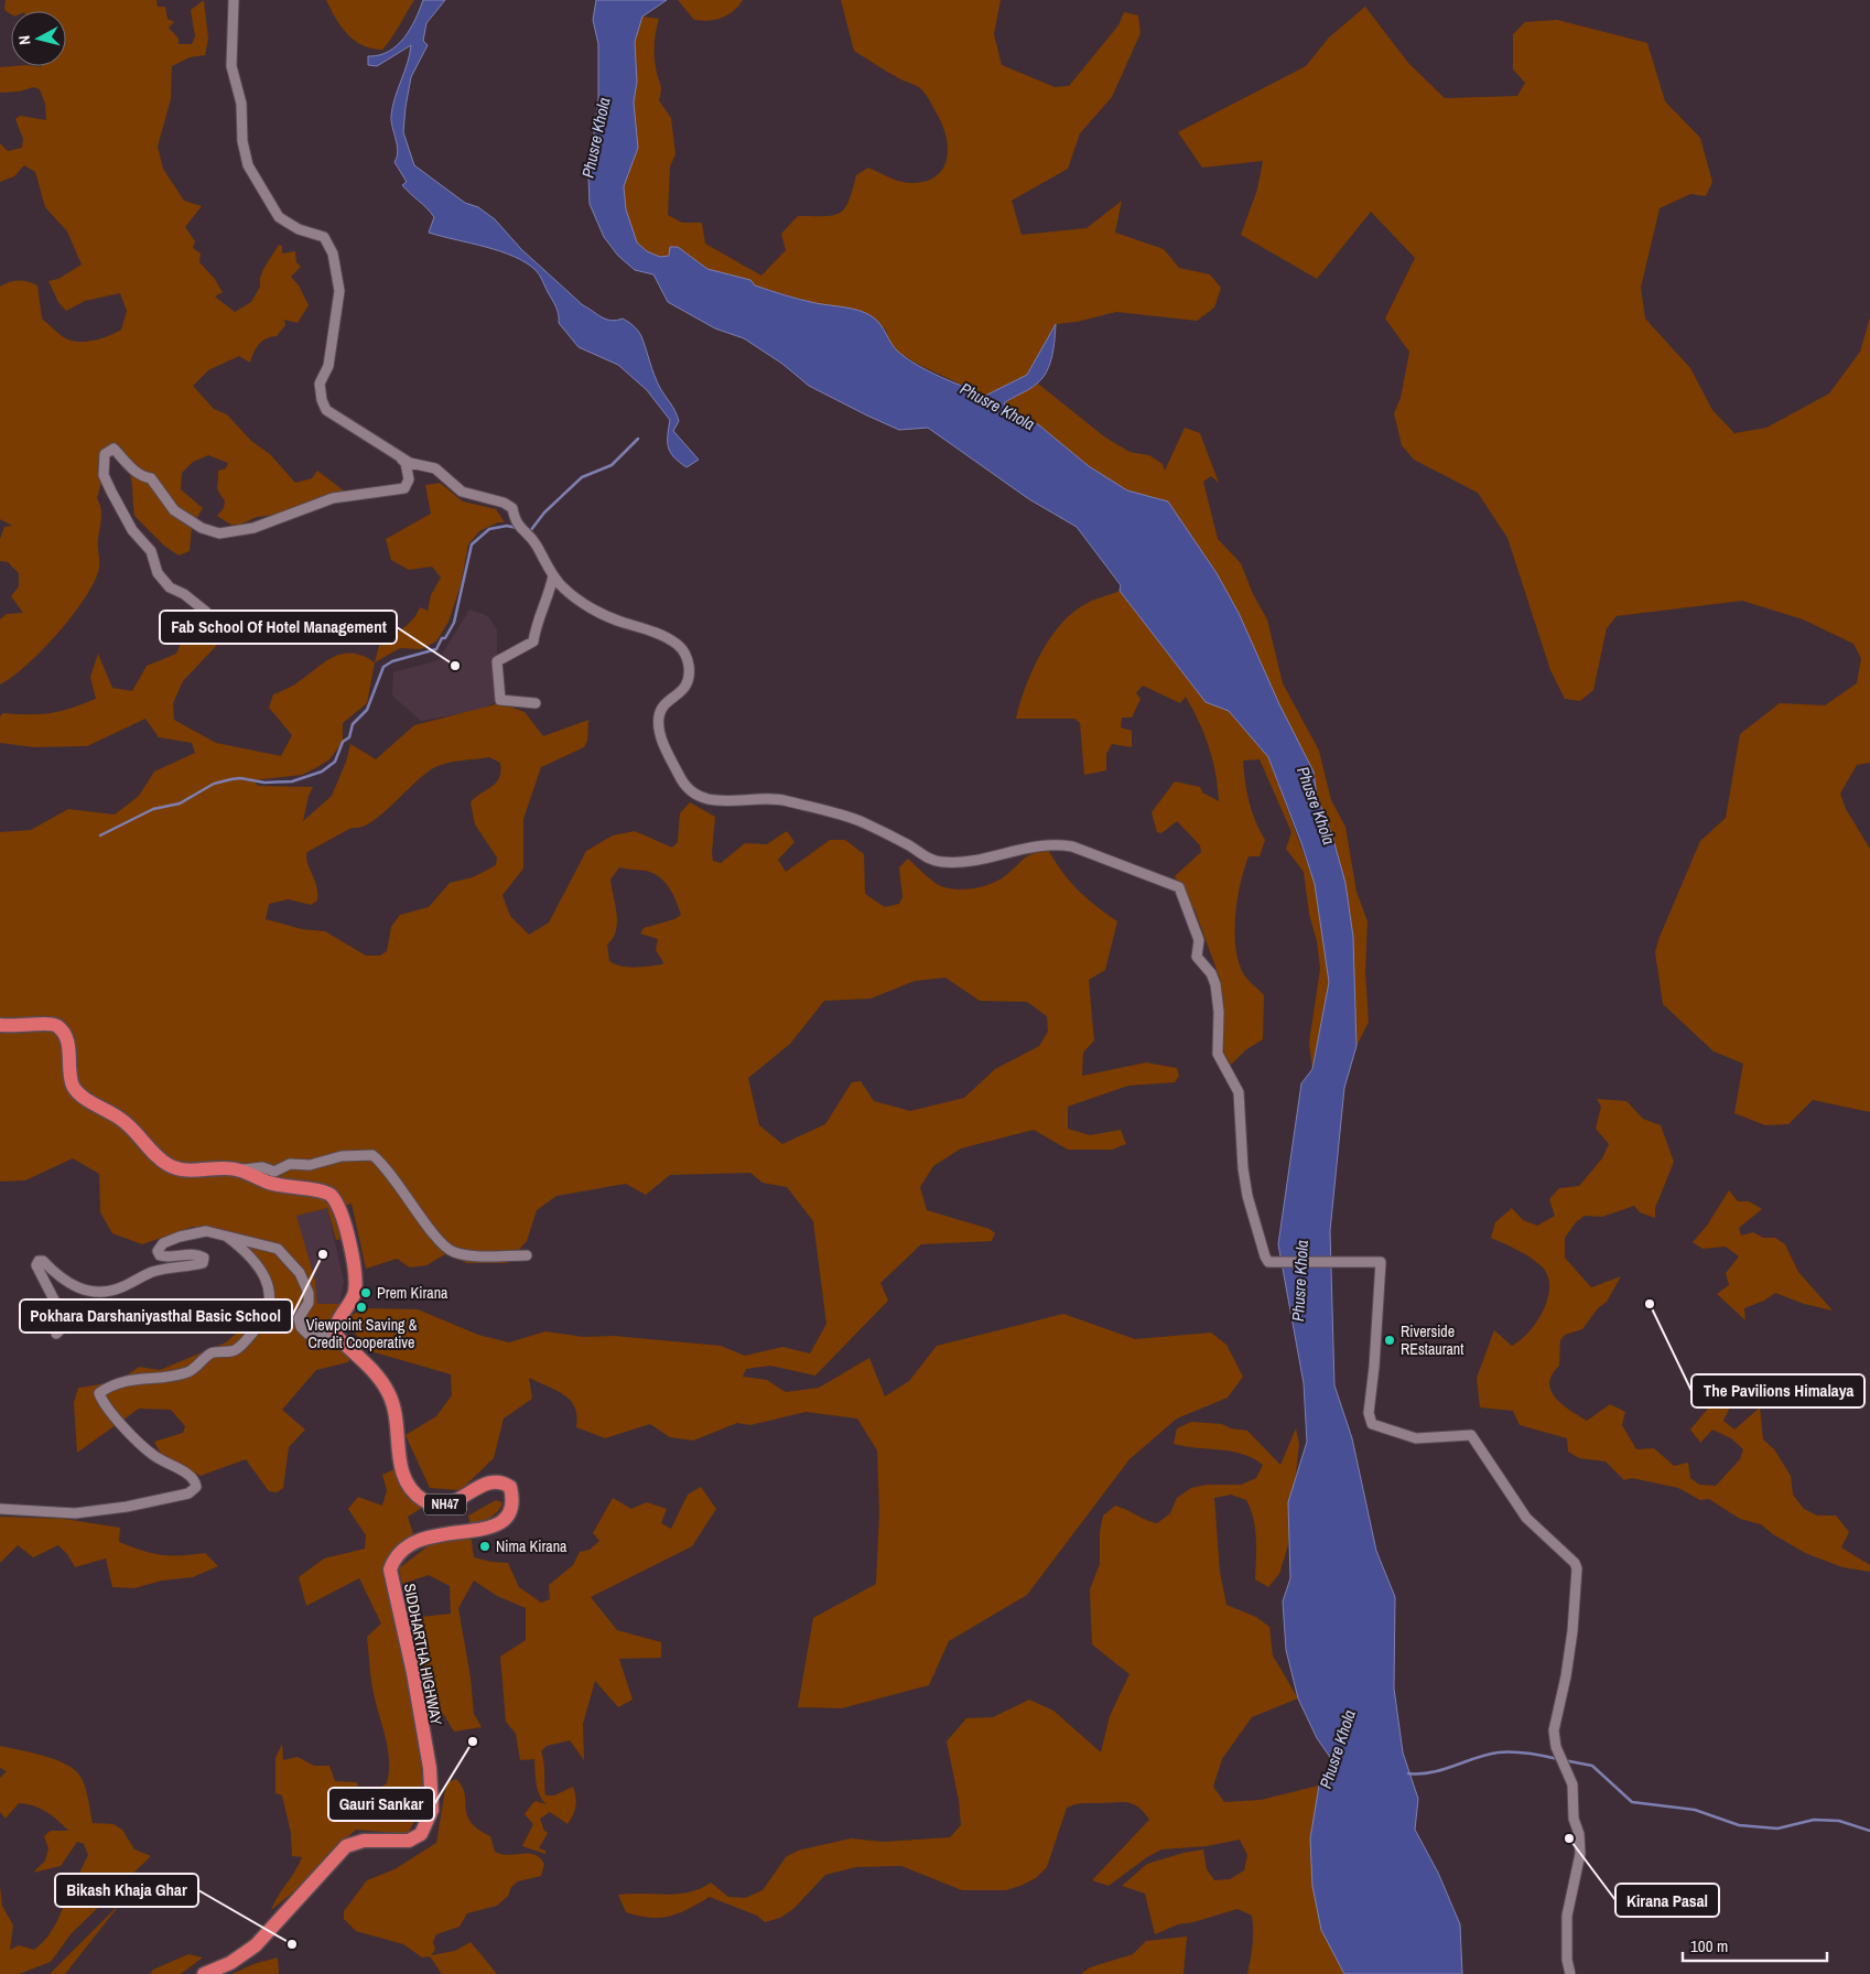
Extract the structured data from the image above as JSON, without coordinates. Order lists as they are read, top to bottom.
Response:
{
  "streets": {
    "highway": ["NH47", "SIDDHARTHA HIGHWAY"]
  },
  "water": ["Phusre Khola"],
  "places": [
    "Fab School Of Hotel Management",
    "Pokhara Darshaniyasthal Basic School",
    "Prem Kirana",
    "The Pavilions Himalaya",
    "Viewpoint Saving & Credit Cooperative",
    "Riverside REstaurant",
    "Nima Kirana",
    "Gauri Sankar",
    "Kirana Pasal",
    "Bikash Khaja Ghar"
  ],
  "scale_bar": "100 m",
  "north": "left"
}
